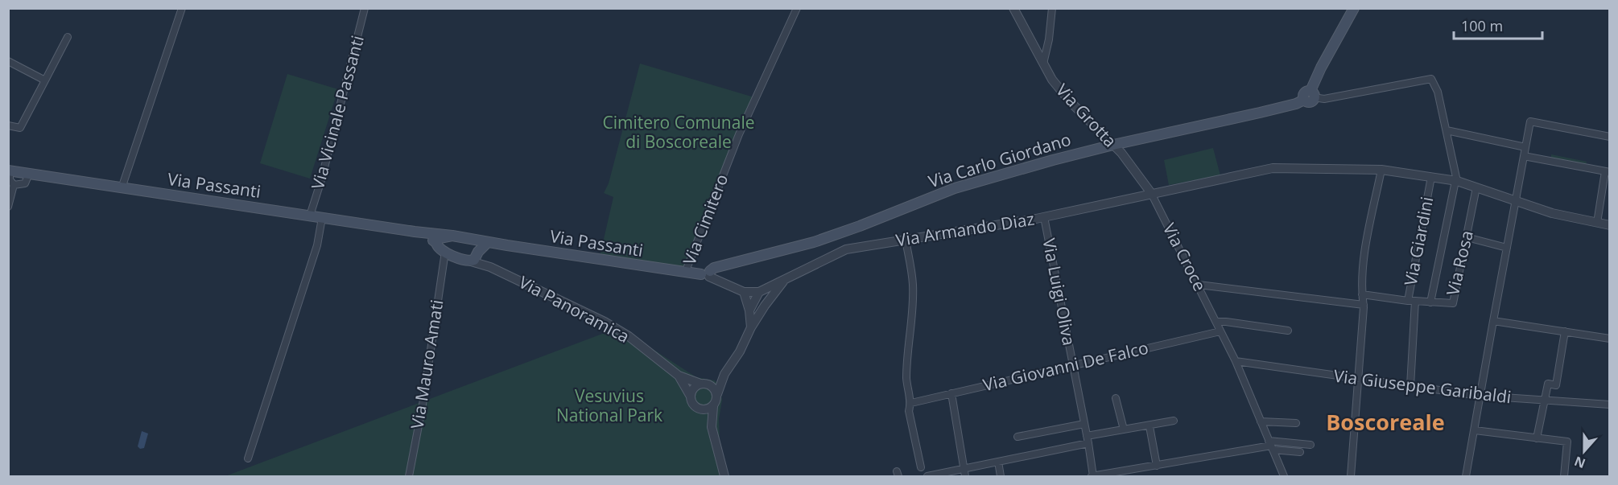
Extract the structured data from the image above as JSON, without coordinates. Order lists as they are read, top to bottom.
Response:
{
  "streets": {
    "main road": ["Via Carlo Giordano", "Via Passanti"],
    "street": [
      "Via Vicinale Passanti",
      "Via Grotta",
      "Via Cimitero",
      "Via Armando Diaz",
      "Via Giardini",
      "Via Croce",
      "Via Rosa",
      "Via Luigi Oliva",
      "Via Panoramica",
      "Via Mauro Amati",
      "Via Giovanni De Falco",
      "Via Giuseppe Garibaldi"
    ]
  },
  "crossings": [
    ["Via Vicinale Passanti", "Via Passanti"],
    ["Via Grotta", "Via Carlo Giordano"],
    ["Via Grotta", "Via Armando Diaz"],
    ["Via Grotta", "Via Croce"],
    ["Via Carlo Giordano", "Via Passanti"],
    ["Via Passanti", "Via Cimitero"],
    ["Via Passanti", "Via Armando Diaz"],
    ["Via Passanti", "Via Panoramica"],
    ["Via Passanti", "Via Mauro Amati"],
    ["Via Armando Diaz", "Via Giardini"],
    ["Via Armando Diaz", "Via Croce"],
    ["Via Armando Diaz", "Via Rosa"],
    ["Via Armando Diaz", "Via Luigi Oliva"],
    ["Via Armando Diaz", "Via Panoramica"],
    ["Via Giardini", "Via Rosa"],
    ["Via Giardini", "Via Giuseppe Garibaldi"],
    ["Via Croce", "Via Giovanni De Falco"],
    ["Via Croce", "Via Giuseppe Garibaldi"],
    ["Via Luigi Oliva", "Via Giovanni De Falco"]
  ],
  "districts": ["Boscoreale"],
  "parks": ["Cimitero Comunale di Boscoreale", "Vesuvius National Park"],
  "scale_bar": "100 m",
  "north": "bottom"
}
